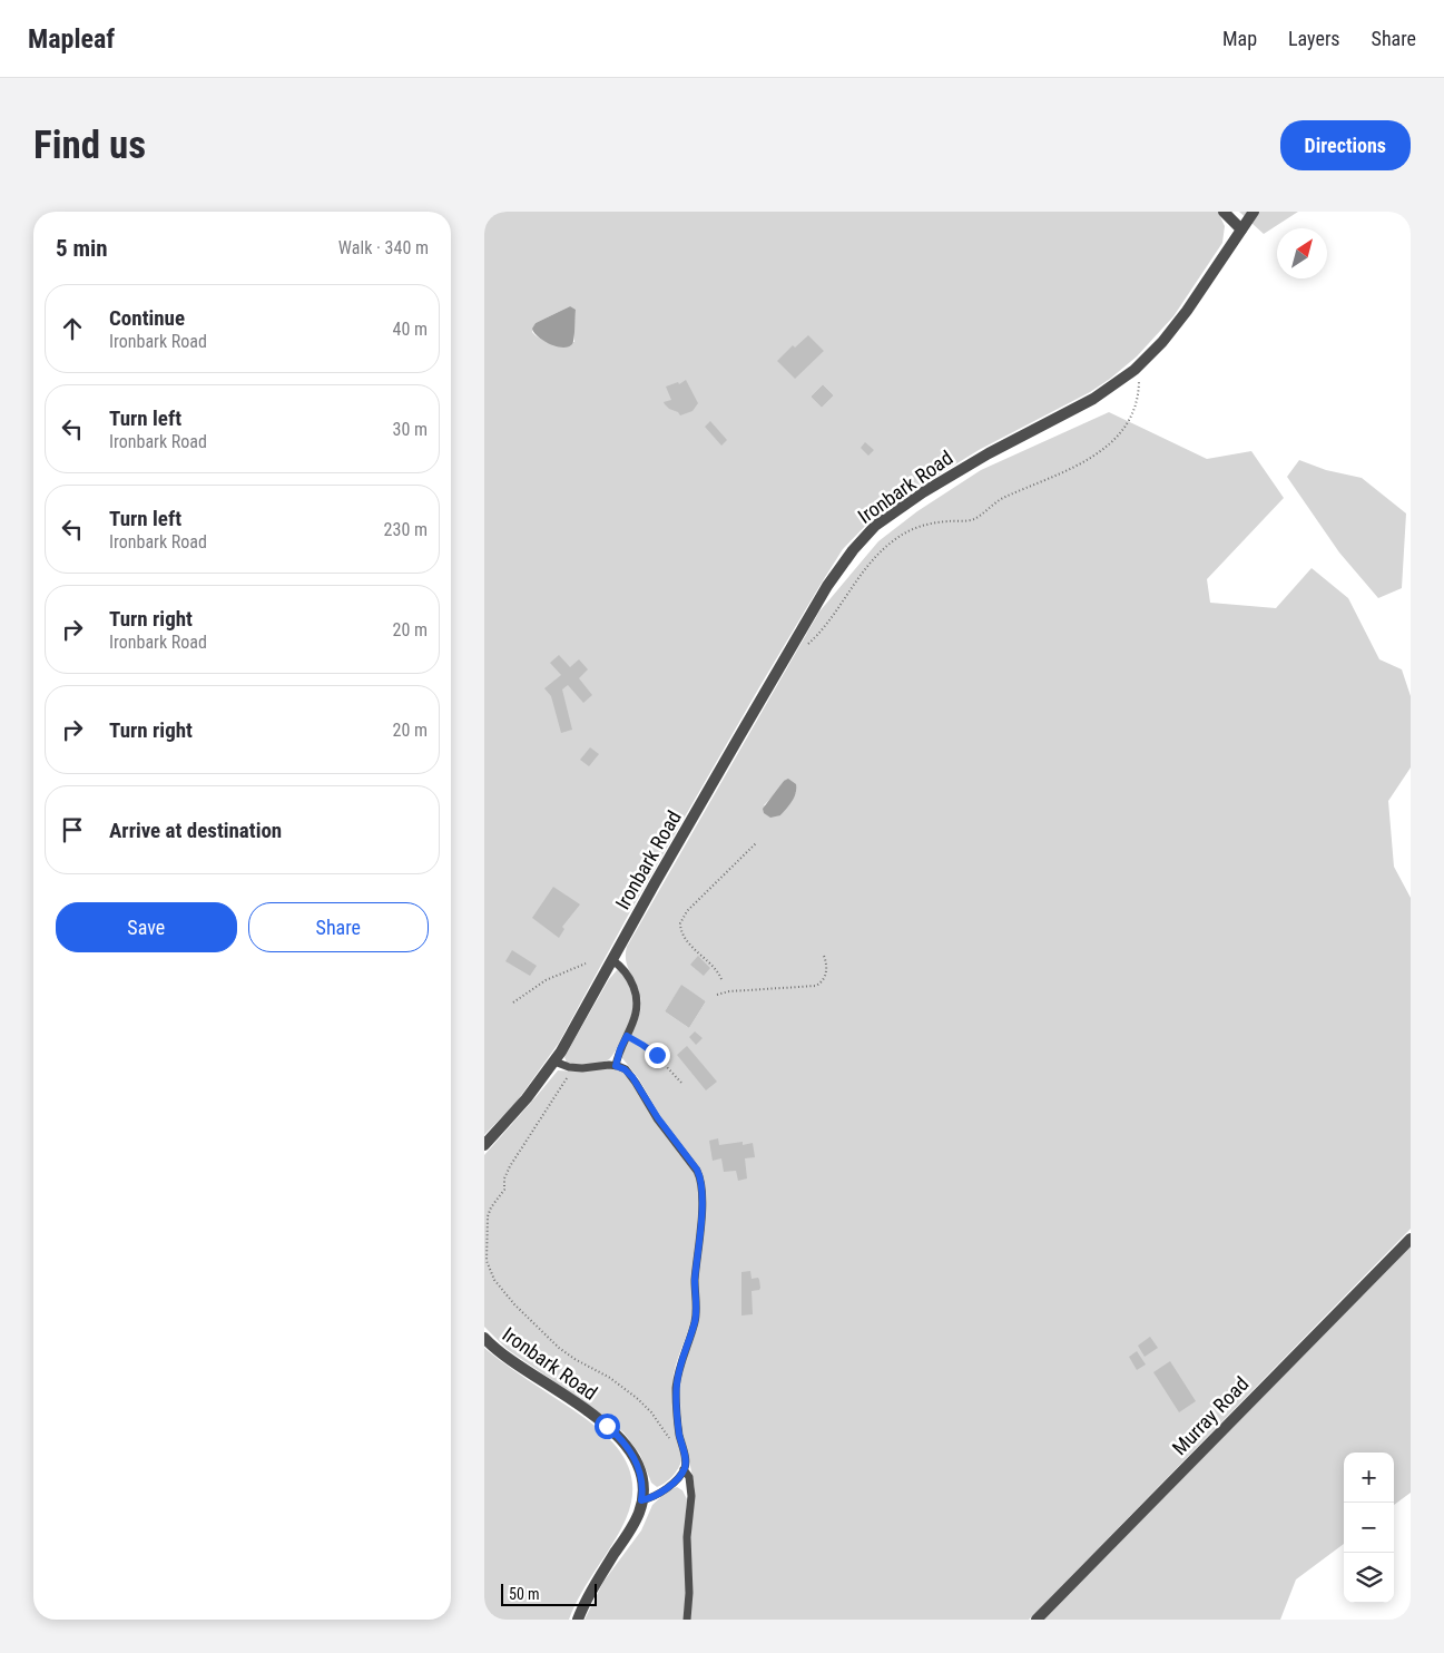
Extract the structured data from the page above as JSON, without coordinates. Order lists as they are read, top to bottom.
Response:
{
  "streets": {
    "street": ["Ironbark Road", "Murray Road"]
  },
  "scale_bar": "50 m",
  "north": "top right",
  "page": {
    "header": "Mapleaf",
    "nav": ["Map", "Layers", "Share"],
    "buttons": [
      "Directions",
      ["Save", "Share"]
    ],
    "title": "Find us",
    "heading": ["5 min", "Walk · 340 m"],
    "list": [
      ["Continue", "Ironbark Road", "40 m"],
      ["Turn left", "Ironbark Road", "30 m"],
      ["Turn left", "Ironbark Road", "230 m"],
      ["Turn right", "Ironbark Road", "20 m"],
      ["Turn right", "20 m"],
      "Arrive at destination"
    ],
    "map_buttons": ["+", "−"],
    "scale": "50 m"
  }
}
